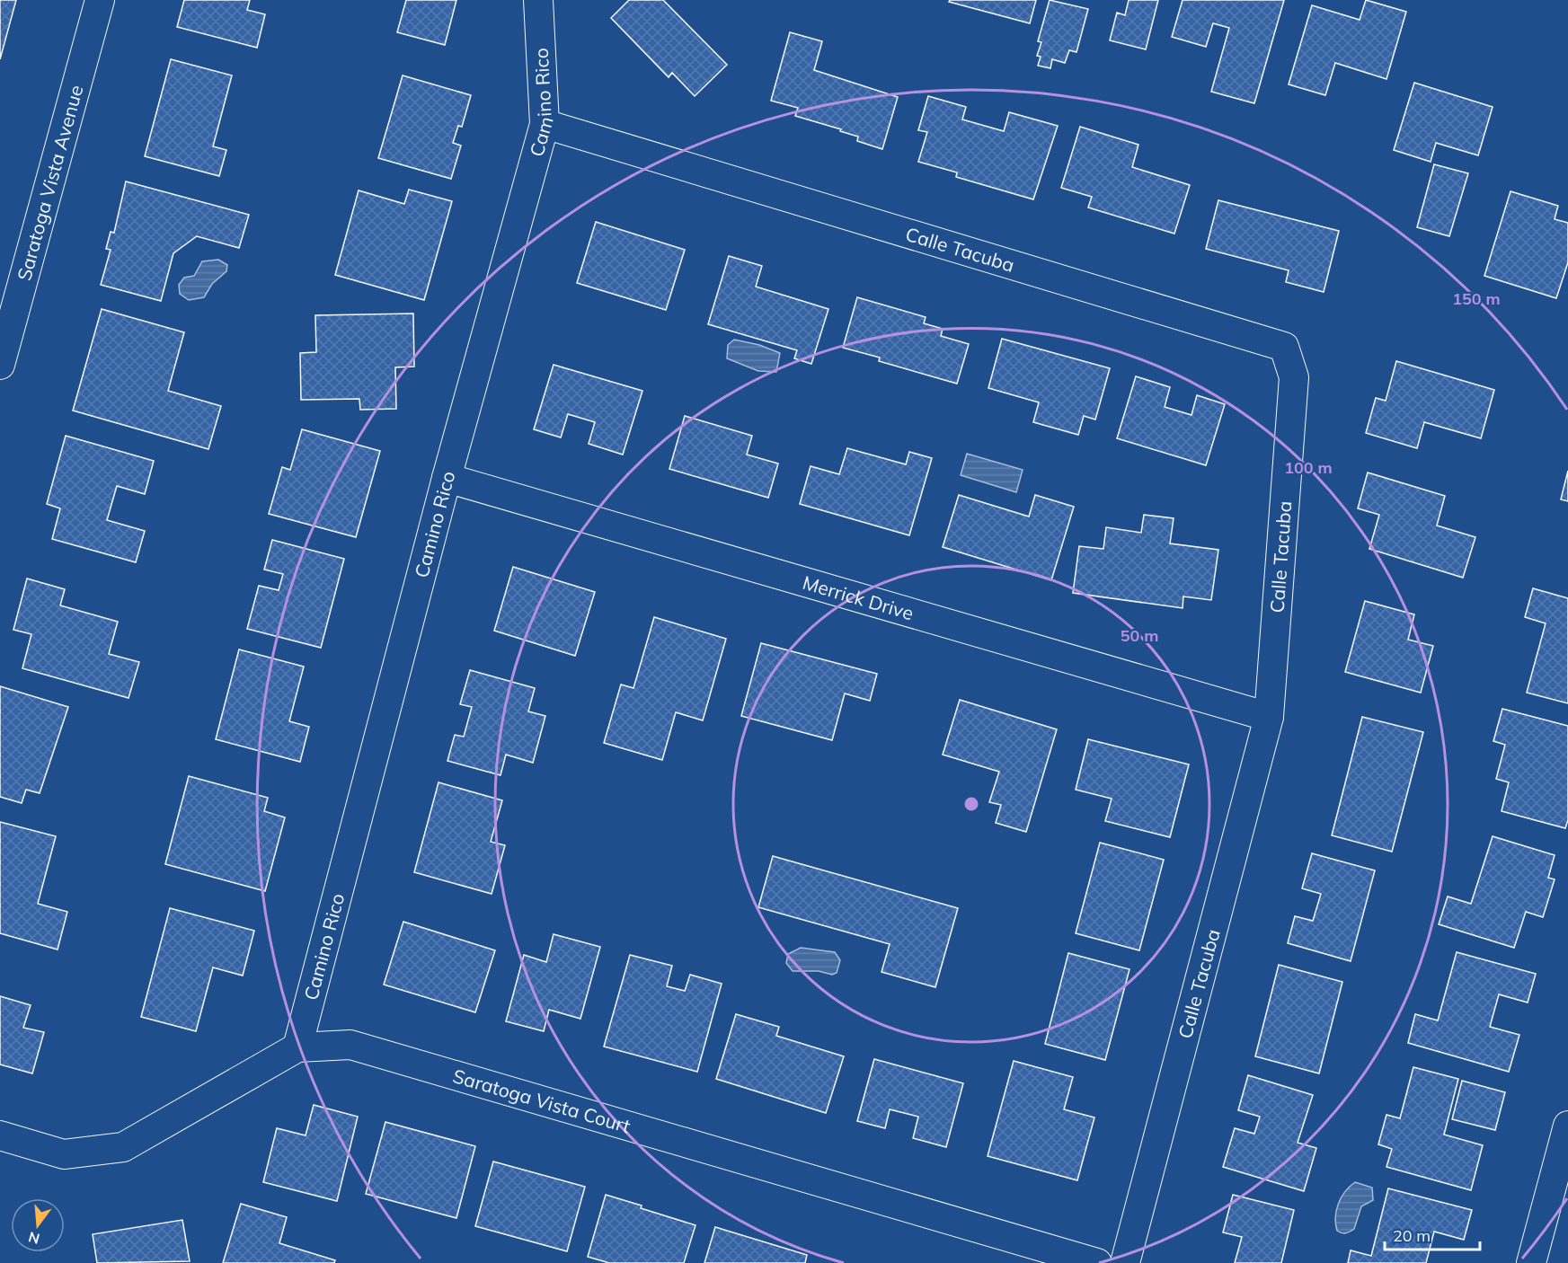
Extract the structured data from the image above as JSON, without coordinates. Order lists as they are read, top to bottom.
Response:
{
  "streets": {
    "street": [
      "Camino Rico",
      "Saratoga Vista Avenue",
      "Calle Tacuba",
      "Merrick Drive",
      "Saratoga Vista Court"
    ]
  },
  "crossings": [
    ["Camino Rico", "Calle Tacuba"],
    ["Camino Rico", "Merrick Drive"],
    ["Camino Rico", "Saratoga Vista Court"],
    ["Calle Tacuba", "Merrick Drive"]
  ],
  "scale_bar": "20 m",
  "north": "bottom",
  "rings": ["150 m", "100 m", "50 m"]
}
